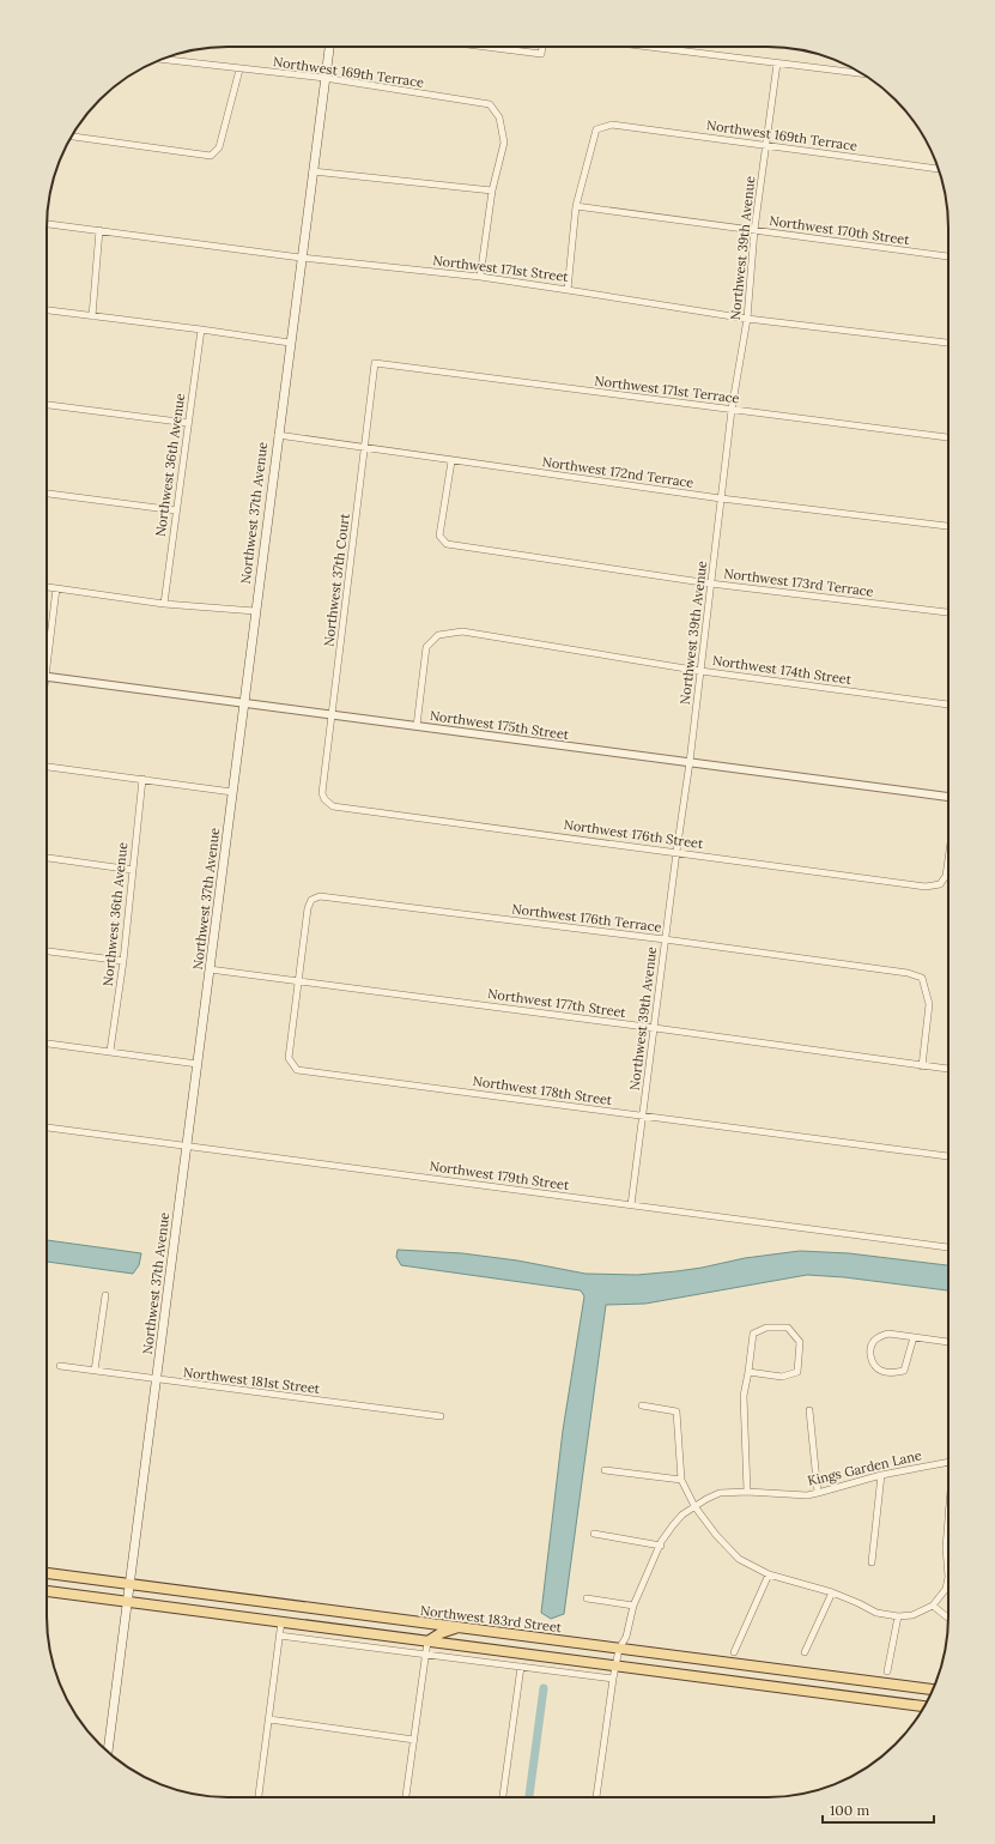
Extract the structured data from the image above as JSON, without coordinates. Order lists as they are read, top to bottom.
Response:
{
  "streets": {
    "main road": ["Northwest 37th Avenue", "Northwest 183rd Street"],
    "street": [
      "Northwest 169th Terrace",
      "Northwest 170th Street",
      "Northwest 39th Avenue",
      "Northwest 171st Street",
      "Northwest 171st Terrace",
      "Northwest 36th Avenue",
      "Northwest 172nd Terrace",
      "Northwest 37th Court",
      "Northwest 173rd Terrace",
      "Northwest 174th Street",
      "Northwest 175th Street",
      "Northwest 176th Street",
      "Northwest 176th Terrace",
      "Northwest 177th Street",
      "Northwest 178th Street",
      "Northwest 179th Street",
      "Northwest 181st Street",
      "Kings Garden Lane"
    ]
  },
  "crossings": [
    ["Northwest 169th Terrace", "Northwest 170th Street"],
    ["Northwest 169th Terrace", "Northwest 39th Avenue"],
    ["Northwest 169th Terrace", "Northwest 37th Avenue"],
    ["Northwest 170th Street", "Northwest 39th Avenue"],
    ["Northwest 39th Avenue", "Northwest 171st Street"],
    ["Northwest 39th Avenue", "Northwest 171st Terrace"],
    ["Northwest 39th Avenue", "Northwest 172nd Terrace"],
    ["Northwest 39th Avenue", "Northwest 173rd Terrace"],
    ["Northwest 39th Avenue", "Northwest 174th Street"],
    ["Northwest 39th Avenue", "Northwest 175th Street"],
    ["Northwest 39th Avenue", "Northwest 176th Street"],
    ["Northwest 39th Avenue", "Northwest 176th Terrace"],
    ["Northwest 39th Avenue", "Northwest 177th Street"],
    ["Northwest 39th Avenue", "Northwest 178th Street"],
    ["Northwest 39th Avenue", "Northwest 179th Street"],
    ["Northwest 171st Street", "Northwest 37th Avenue"],
    ["Northwest 171st Terrace", "Northwest 37th Court"],
    ["Northwest 172nd Terrace", "Northwest 37th Avenue"],
    ["Northwest 172nd Terrace", "Northwest 37th Court"],
    ["Northwest 172nd Terrace", "Northwest 173rd Terrace"],
    ["Northwest 37th Avenue", "Northwest 175th Street"],
    ["Northwest 37th Avenue", "Northwest 177th Street"],
    ["Northwest 37th Avenue", "Northwest 179th Street"],
    ["Northwest 37th Avenue", "Northwest 181st Street"],
    ["Northwest 37th Avenue", "Northwest 183rd Street"],
    ["Northwest 37th Court", "Northwest 175th Street"],
    ["Northwest 37th Court", "Northwest 176th Street"],
    ["Northwest 174th Street", "Northwest 175th Street"],
    ["Northwest 176th Terrace", "Northwest 177th Street"],
    ["Northwest 176th Terrace", "Northwest 178th Street"],
    ["Northwest 177th Street", "Northwest 178th Street"],
    ["Kings Garden Lane", "Northwest 183rd Street"]
  ],
  "scale_bar": "100 m"
}
